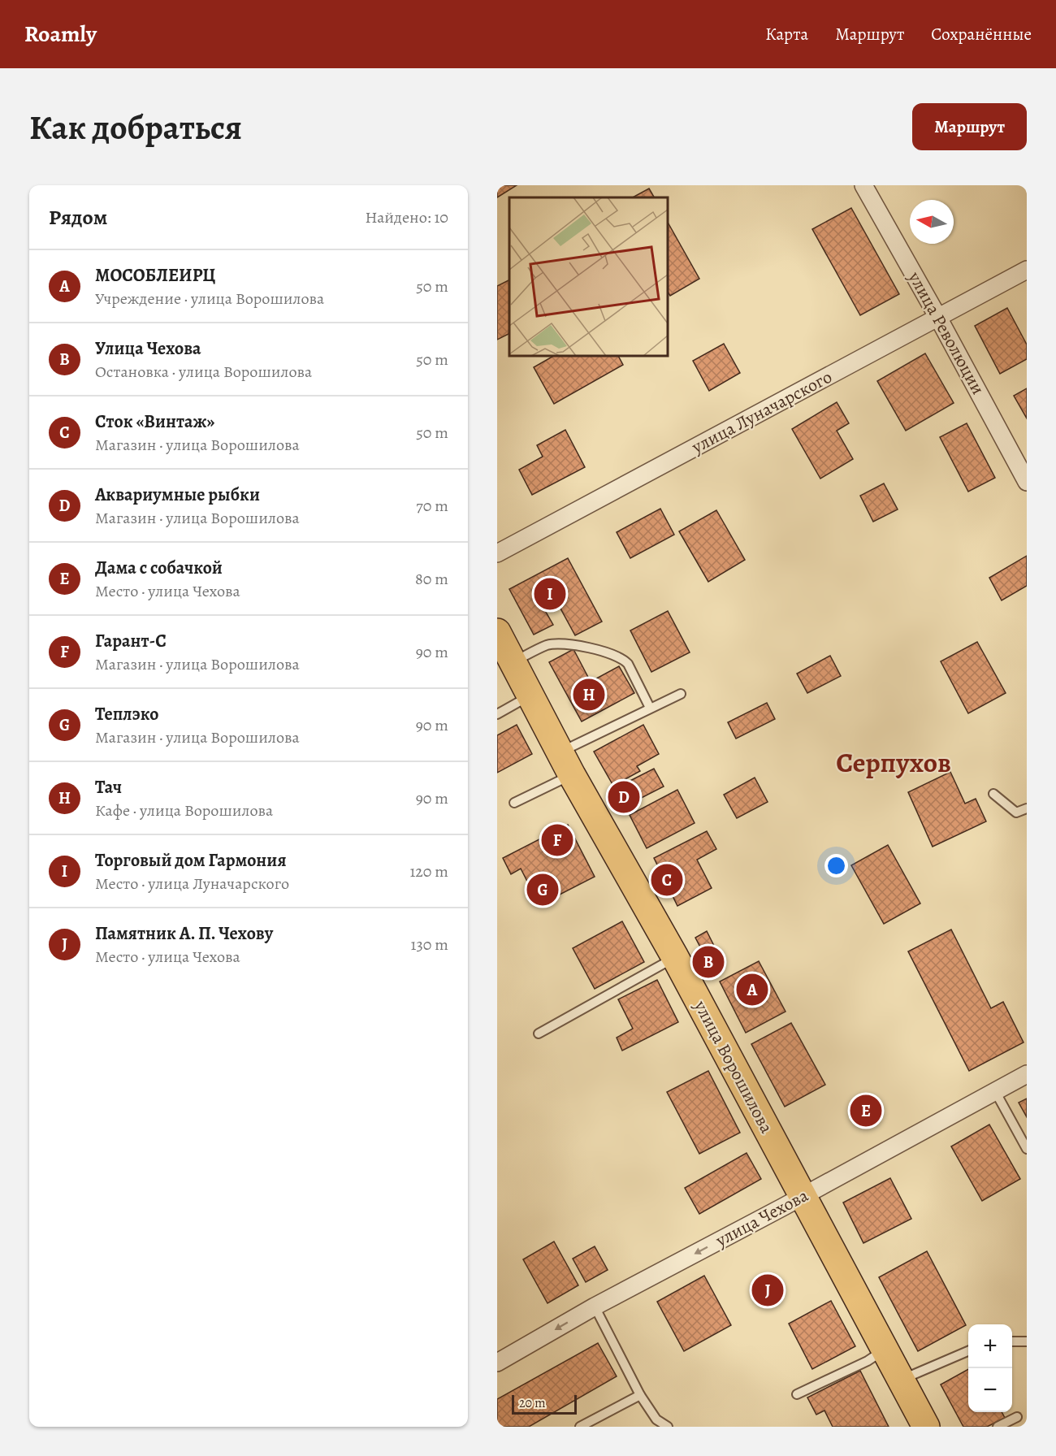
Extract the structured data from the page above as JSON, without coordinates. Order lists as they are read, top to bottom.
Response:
{
  "streets": {
    "main road": ["улица Ворошилова"],
    "street": ["улица Революции", "улица Луначарского", "улица Чехова"]
  },
  "crossings": [
    ["улица Революции", "улица Луначарского"],
    ["улица Ворошилова", "улица Чехова"]
  ],
  "one_way": ["улица Чехова"],
  "districts": ["Серпухов"],
  "scale_bar": "20 m",
  "north": "left",
  "page": {
    "header": "Roamly",
    "nav": ["Карта", "Маршрут", "Сохранённые"],
    "buttons": "Маршрут",
    "title": "Как добраться",
    "heading": ["Рядом", "Найдено: 10"],
    "list": [
      {
        "mark": "A",
        "name": "МОСОБЛЕИРЦ",
        "note": "Учреждение · улица Ворошилова",
        "value": "50 m"
      },
      {
        "mark": "B",
        "name": "Улица Чехова",
        "note": "Остановка · улица Ворошилова",
        "value": "50 m"
      },
      {
        "mark": "C",
        "name": "Сток «Винтаж»",
        "note": "Магазин · улица Ворошилова",
        "value": "50 m"
      },
      {
        "mark": "D",
        "name": "Аквариумные рыбки",
        "note": "Магазин · улица Ворошилова",
        "value": "70 m"
      },
      {
        "mark": "E",
        "name": "Дама с собачкой",
        "note": "Место · улица Чехова",
        "value": "80 m"
      },
      {
        "mark": "F",
        "name": "Гарант-С",
        "note": "Магазин · улица Ворошилова",
        "value": "90 m"
      },
      {
        "mark": "G",
        "name": "Теплэко",
        "note": "Магазин · улица Ворошилова",
        "value": "90 m"
      },
      {
        "mark": "H",
        "name": "Тач",
        "note": "Кафе · улица Ворошилова",
        "value": "90 m"
      },
      {
        "mark": "I",
        "name": "Торговый дом Гармония",
        "note": "Место · улица Луначарского",
        "value": "120 m"
      },
      {
        "mark": "J",
        "name": "Памятник А. П. Чехову",
        "note": "Место · улица Чехова",
        "value": "130 m"
      }
    ],
    "pins": [
      "I",
      "H",
      "D",
      "F",
      "C",
      "G",
      "B",
      "A",
      "E",
      "J"
    ],
    "map_buttons": ["+", "−"],
    "scale": "20 m"
  }
}
